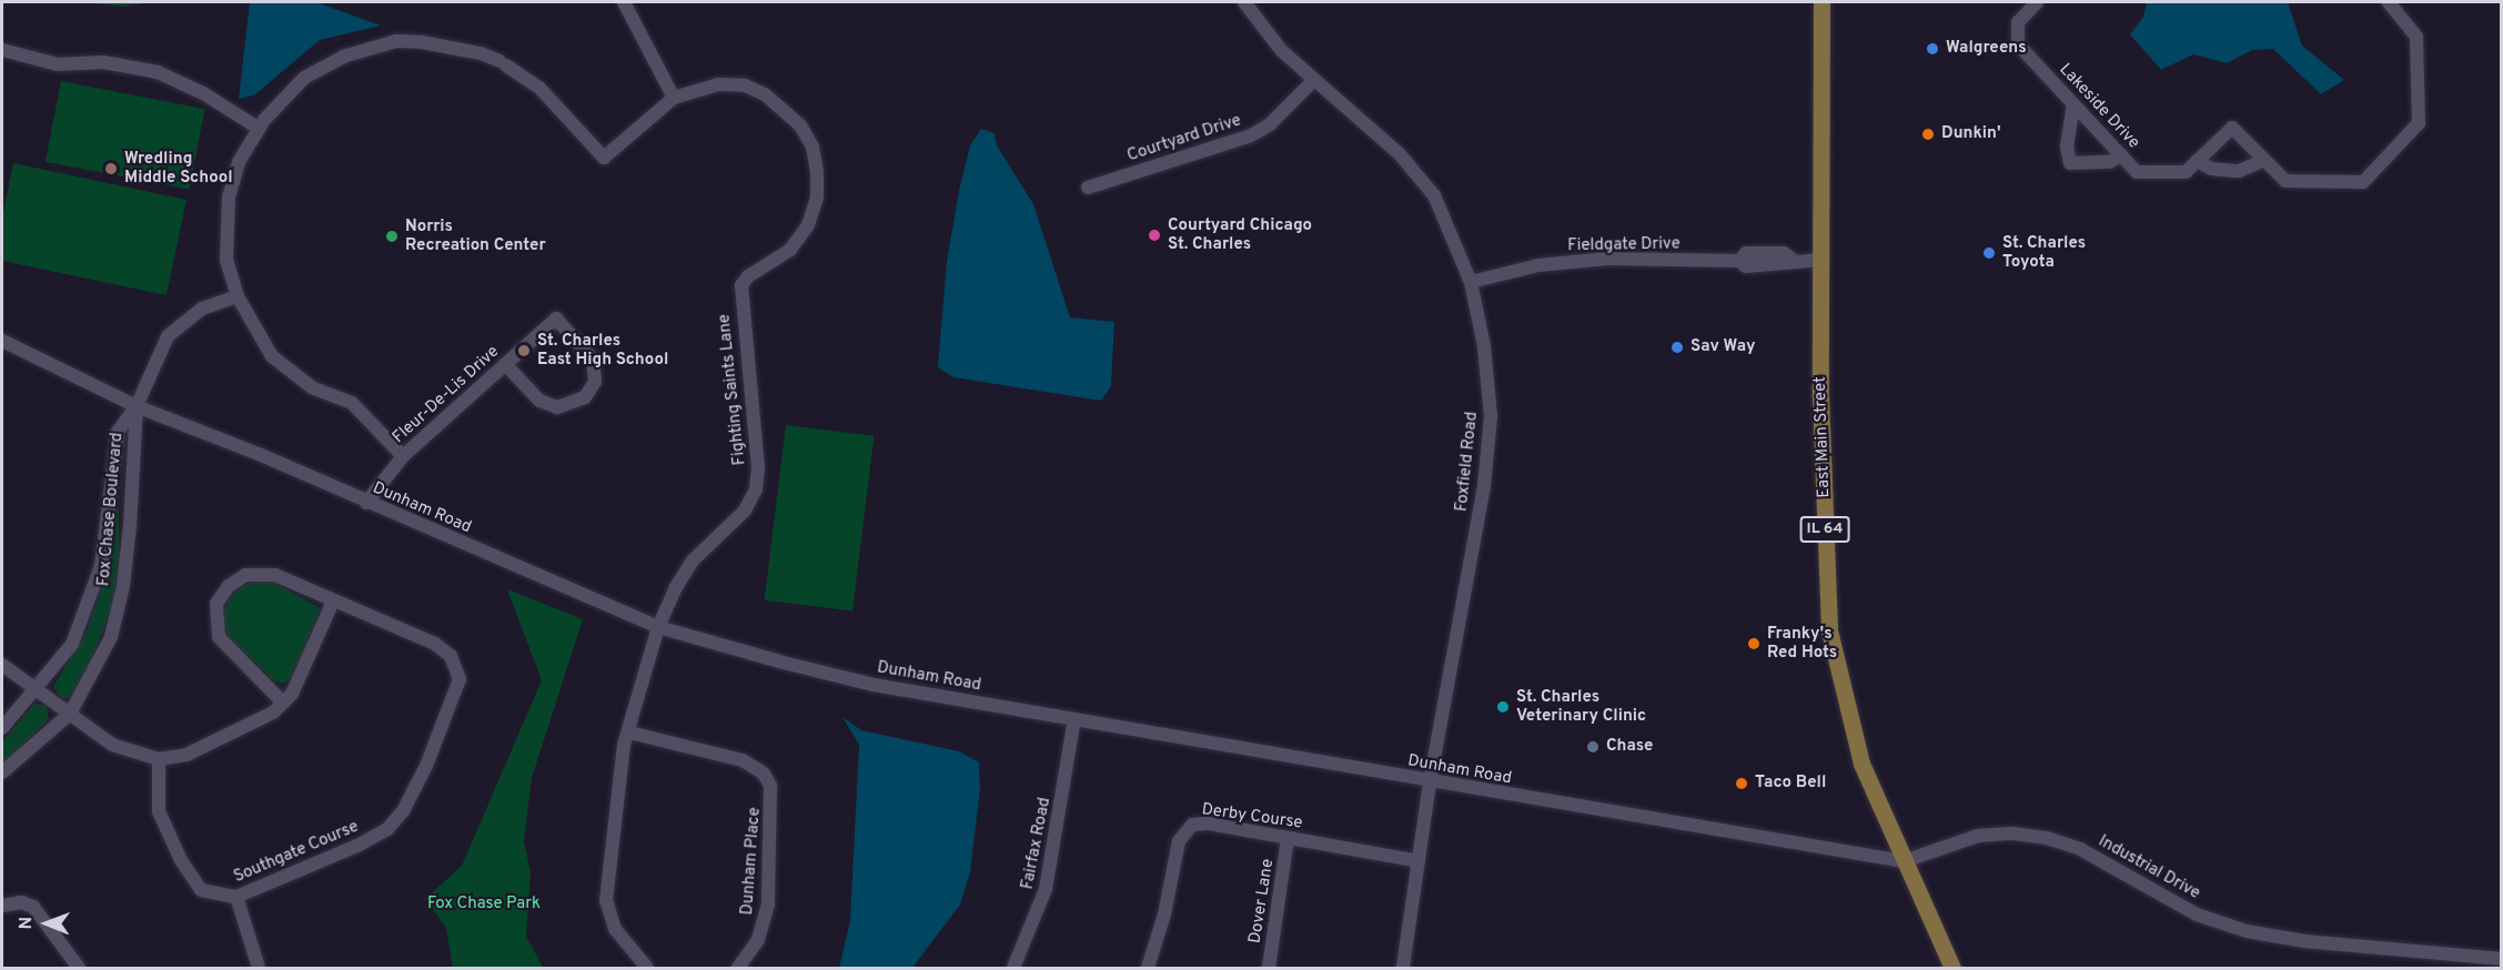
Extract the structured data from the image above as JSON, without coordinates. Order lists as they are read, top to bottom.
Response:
{
  "streets": {
    "main road": ["East Main Street", "IL 64"],
    "street": [
      "Lakeside Drive",
      "Courtyard Drive",
      "Fieldgate Drive",
      "Fighting Saints Lane",
      "Fleur-De-Lis Drive",
      "Foxfield Road",
      "Dunham Road",
      "Fox Chase Boulevard",
      "Derby Course",
      "Fairfax Road",
      "Southgate Course",
      "Dunham Place",
      "Industrial Drive",
      "Dover Lane"
    ]
  },
  "crossings": [
    ["Courtyard Drive", "Foxfield Road"],
    ["Fieldgate Drive", "East Main Street"],
    ["Fieldgate Drive", "Foxfield Road"],
    ["Fighting Saints Lane", "Dunham Road"],
    ["Fleur-De-Lis Drive", "Dunham Road"],
    ["East Main Street", "Dunham Road"],
    ["East Main Street", "Industrial Drive"],
    ["Foxfield Road", "Dunham Road"],
    ["Foxfield Road", "Derby Course"],
    ["Dunham Road", "Fox Chase Boulevard"],
    ["Dunham Road", "Fairfax Road"],
    ["Dunham Road", "Industrial Drive"],
    ["Derby Course", "Dover Lane"]
  ],
  "parks": ["Fox Chase Park"],
  "places": [
    "Walgreens",
    "Dunkin'",
    "Wredling Middle School",
    "Courtyard Chicago St. Charles",
    "Norris Recreation Center",
    "St. Charles Toyota",
    "Sav Way",
    "St. Charles East High School",
    "Franky's Red Hots",
    "St. Charles Veterinary Clinic",
    "Chase",
    "Taco Bell"
  ],
  "north": "left"
}
